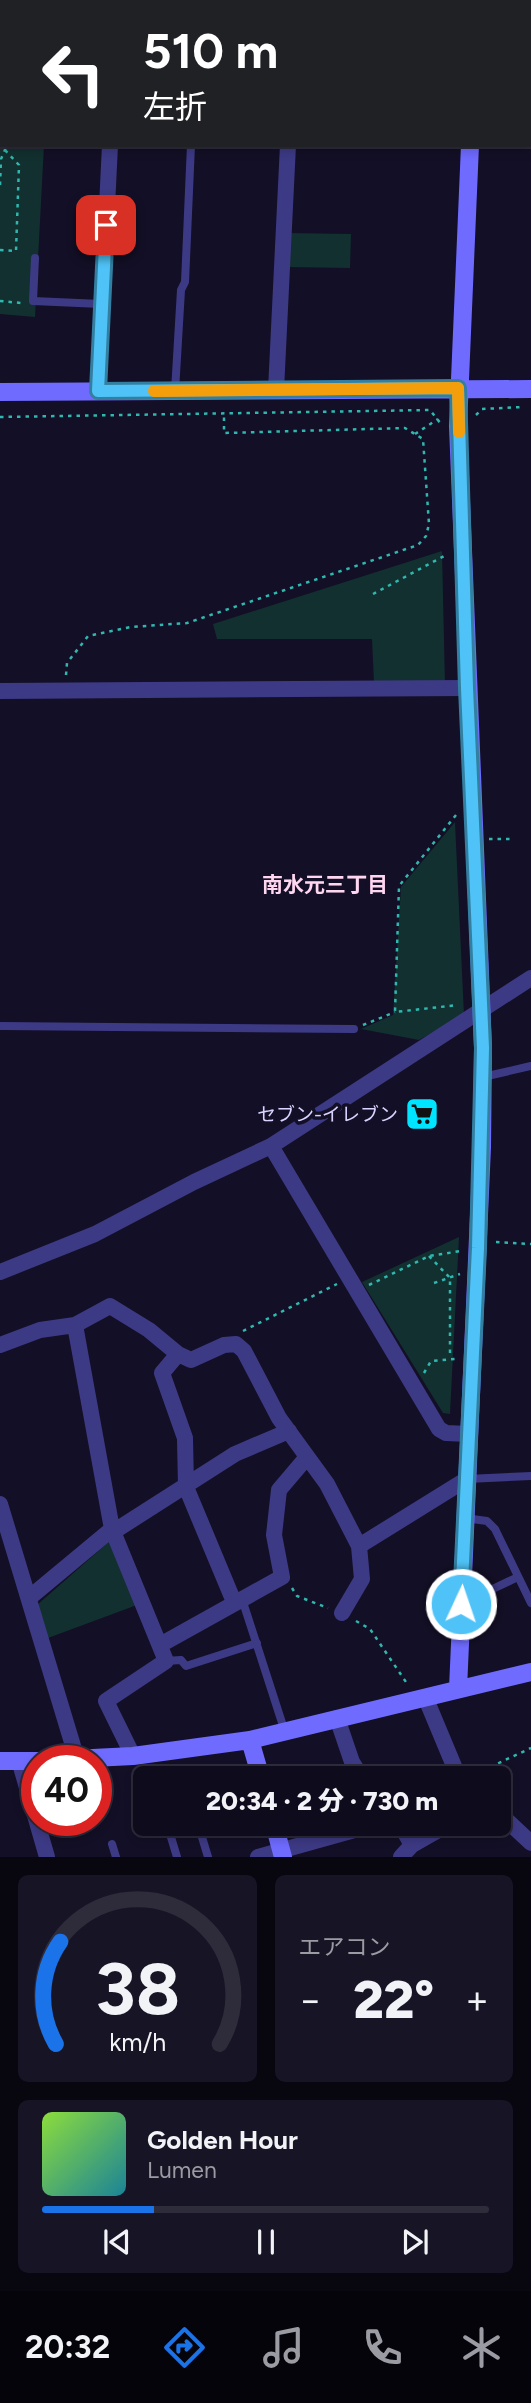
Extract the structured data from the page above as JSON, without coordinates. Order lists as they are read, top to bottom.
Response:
{
  "districts": ["南水元三丁目"],
  "places": {
    "supermarket": ["セブン-イレブン"]
  },
  "page": {
    "turn": ["510 m", "左折"],
    "limit": "40",
    "trip": "20:34 · 2 分 · 730 m",
    "tile": "エアコン",
    "heat": ["−", "22°", "+"],
    "song": ["Golden Hour", "Lumen"],
    "tabs": "20:32",
    "gauge": ["38", "km/h"]
  }
}
